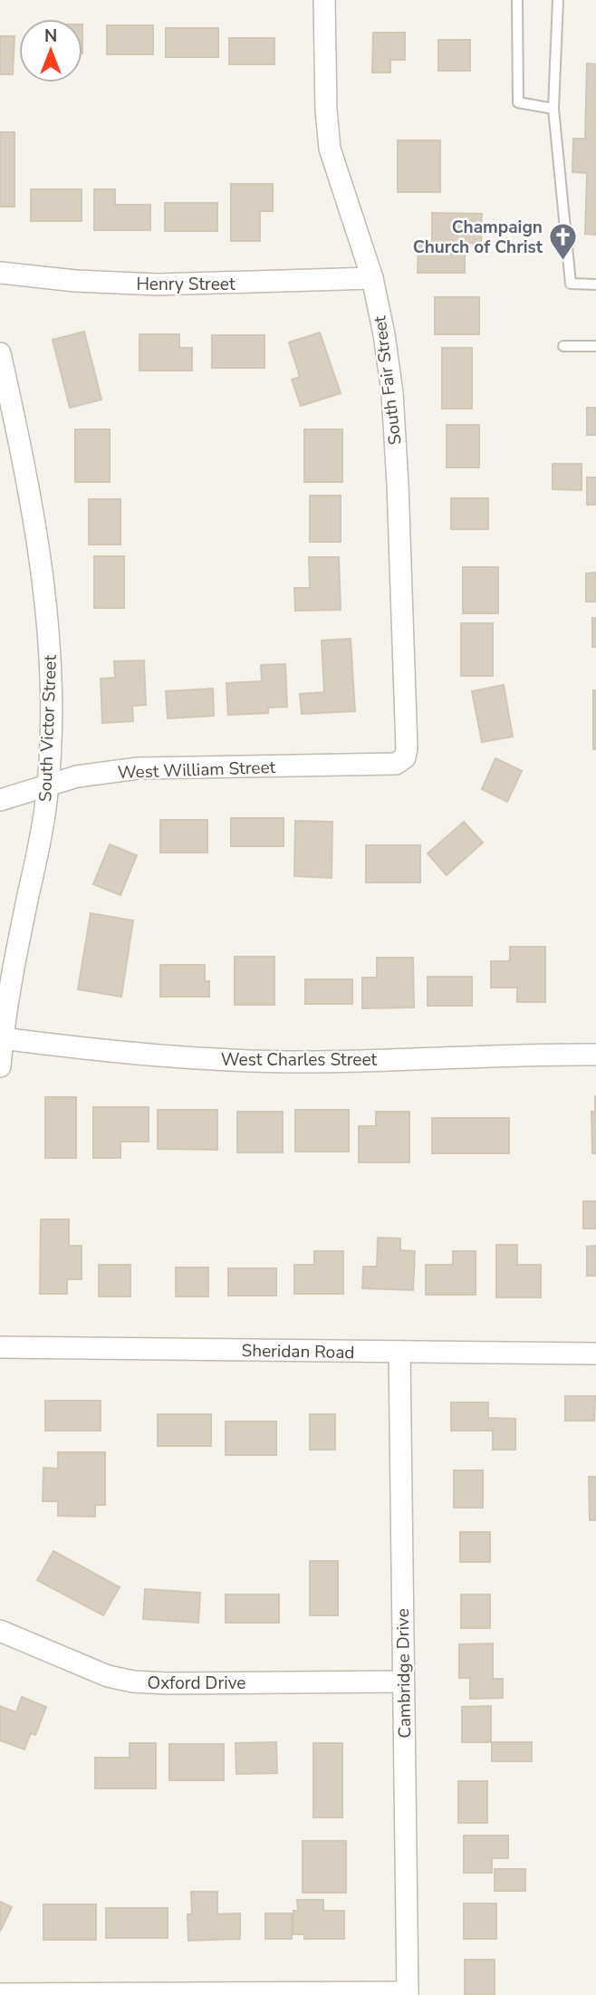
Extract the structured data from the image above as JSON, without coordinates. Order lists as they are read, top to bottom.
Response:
{
  "streets": {
    "street": [
      "Henry Street",
      "South Fair Street",
      "South Victor Street",
      "West William Street",
      "West Charles Street",
      "Sheridan Road",
      "Cambridge Drive",
      "Oxford Drive"
    ]
  },
  "crossings": [
    ["Henry Street", "South Fair Street"],
    ["South Fair Street", "West William Street"],
    ["South Victor Street", "West William Street"],
    ["South Victor Street", "West Charles Street"],
    ["Sheridan Road", "Cambridge Drive"],
    ["Cambridge Drive", "Oxford Drive"]
  ],
  "places": {
    "church": ["Champaign Church of Christ"]
  },
  "north": "top"
}
